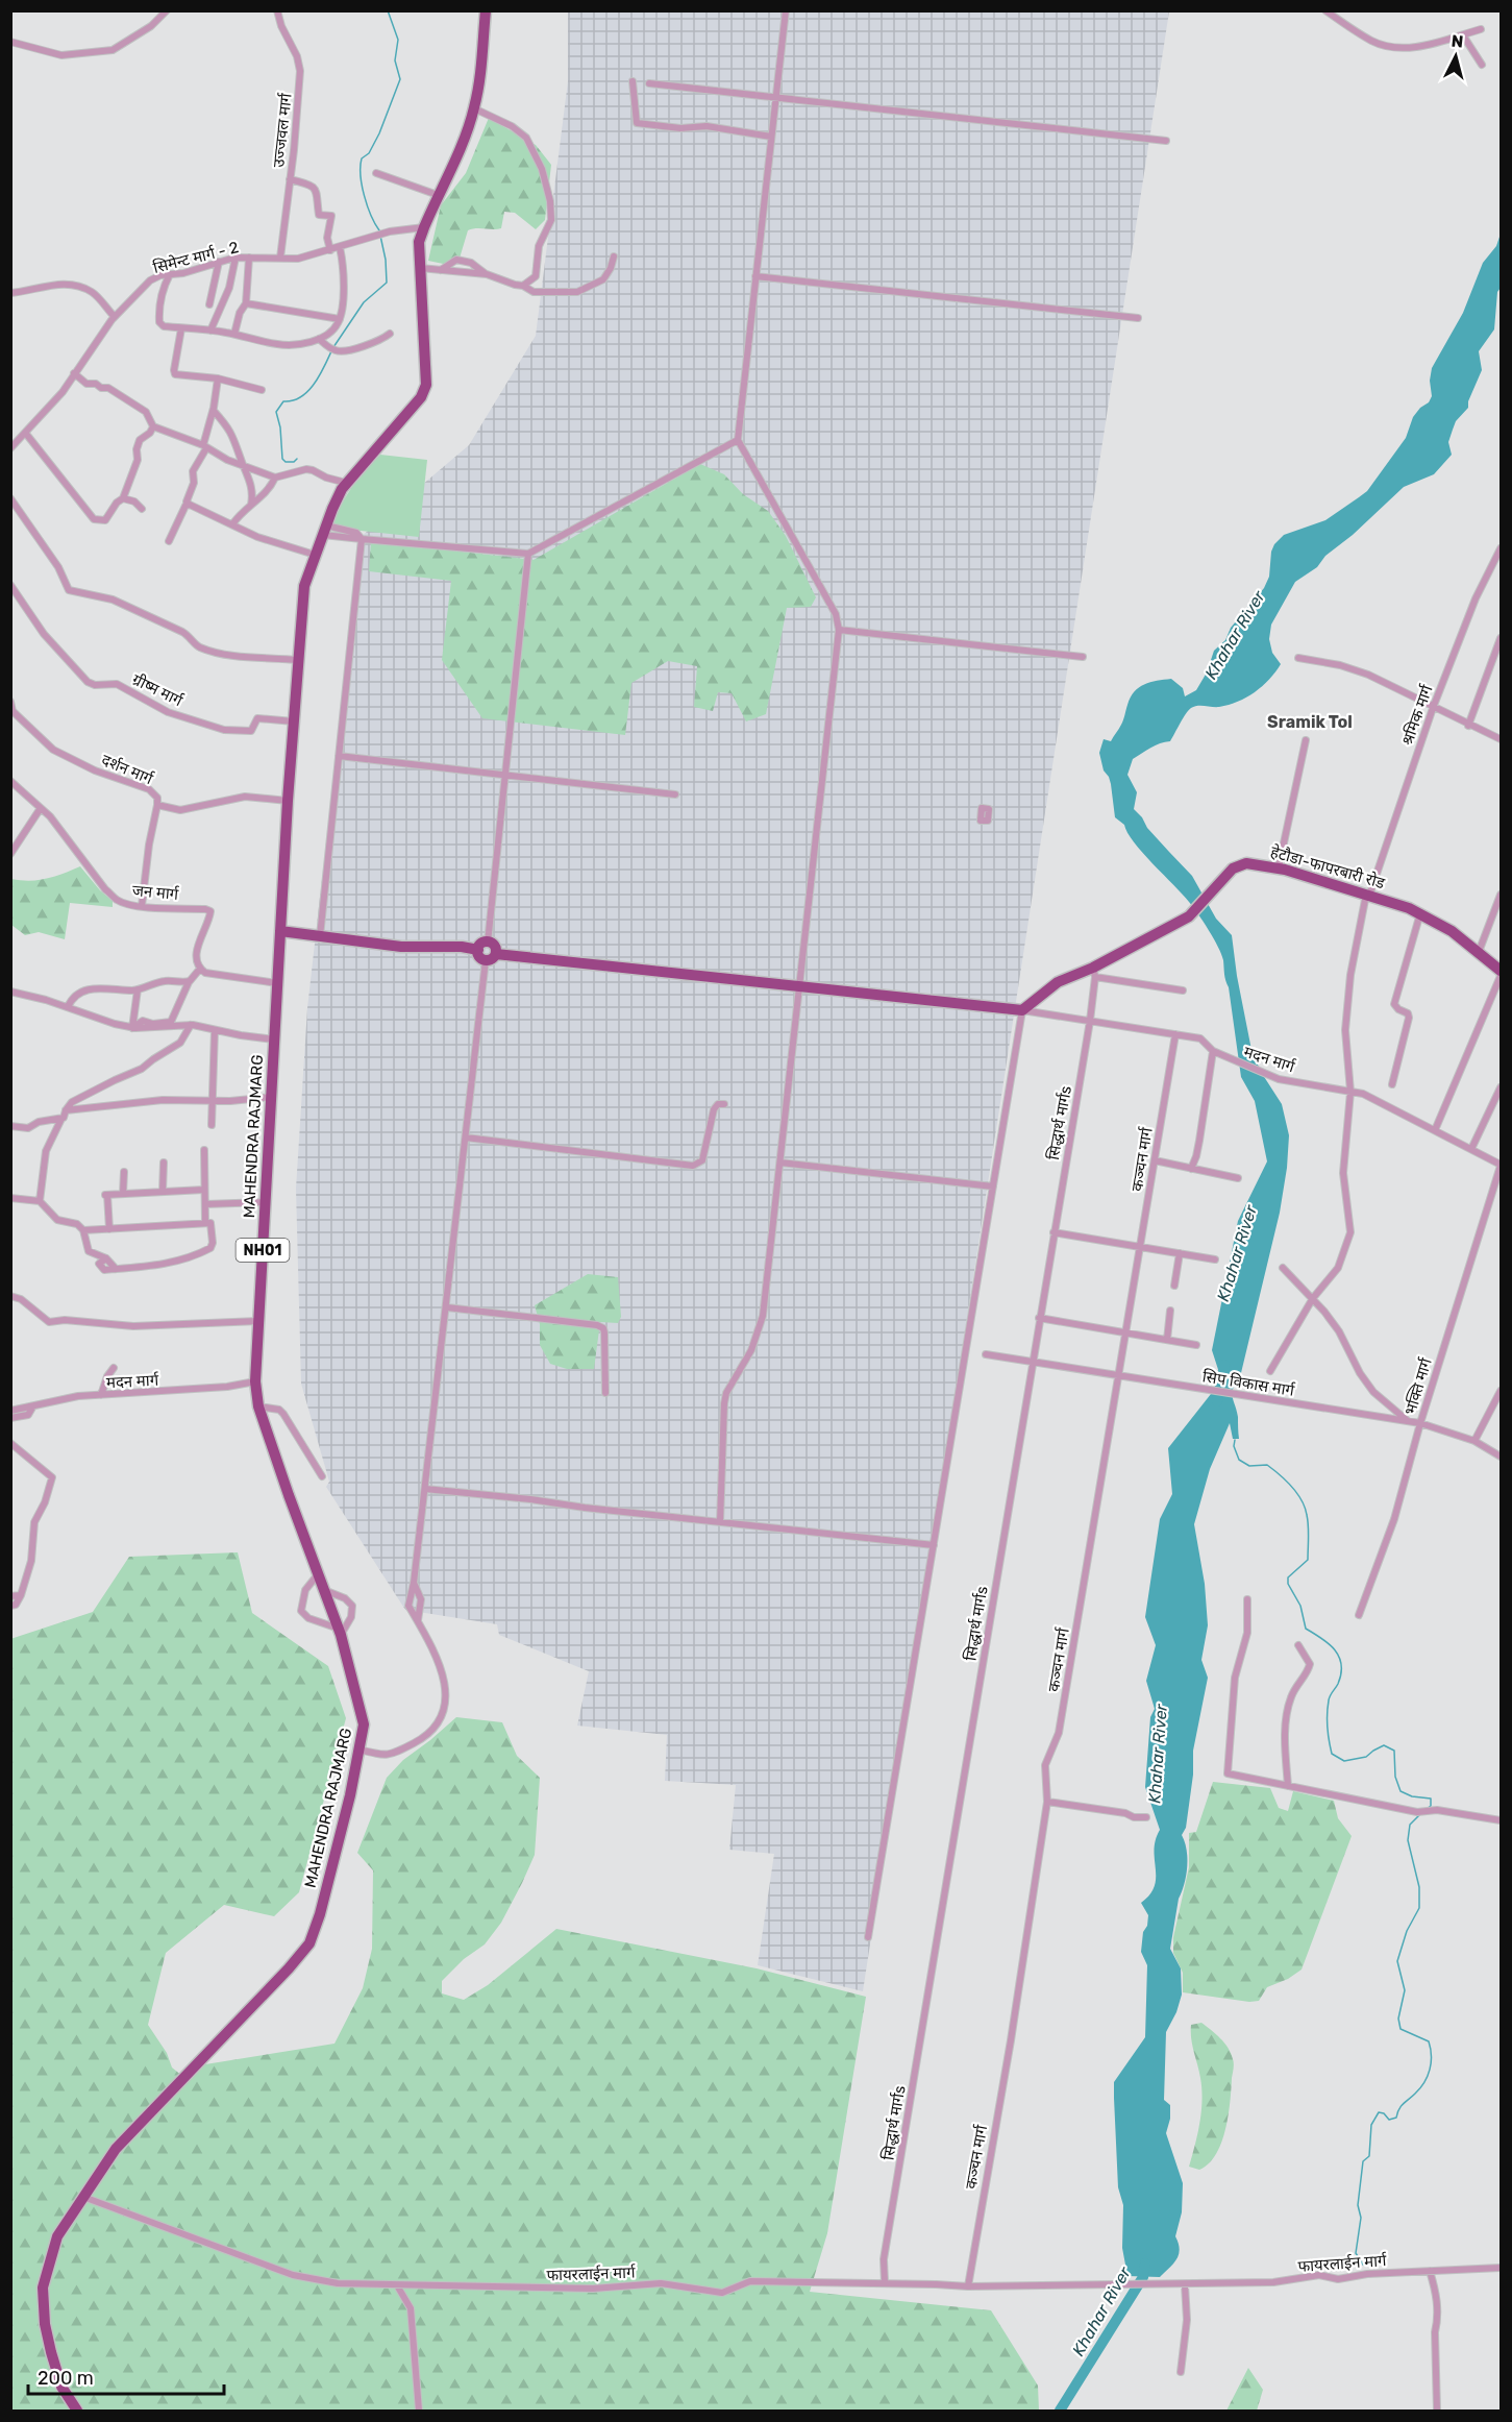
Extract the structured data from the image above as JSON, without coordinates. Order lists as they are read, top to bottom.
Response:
{
  "streets": {
    "highway": ["हेटौडा-फापरबारी रोड", "MAHENDRA RAJMARG", "NH01"],
    "street": [
      "उज्जवल मार्ग",
      "सिमेन्ट मार्ग - 2",
      "ग्रीष्म मार्ग",
      "श्रमिक मार्ग",
      "दर्शन मार्ग",
      "जन मार्ग",
      "मदन मार्ग",
      "सिद्धार्थ मार्गs",
      "कञ्चन मार्ग",
      "सिप विकास मार्ग",
      "भक्ति मार्ग",
      "फायरलाईन मार्ग"
    ]
  },
  "crossings": [
    ["उज्जवल मार्ग", "सिमेन्ट मार्ग - 2"],
    ["सिमेन्ट मार्ग - 2", "MAHENDRA RAJMARG"],
    ["ग्रीष्म मार्ग", "MAHENDRA RAJMARG"],
    ["श्रमिक मार्ग", "हेटौडा-फापरबारी रोड"],
    ["श्रमिक मार्ग", "मदन मार्ग"],
    ["दर्शन मार्ग", "MAHENDRA RAJMARG"],
    ["हेटौडा-फापरबारी रोड", "मदन मार्ग"],
    ["हेटौडा-फापरबारी रोड", "सिद्धार्थ मार्गs"],
    ["मदन मार्ग", "सिद्धार्थ मार्गs"],
    ["मदन मार्ग", "MAHENDRA RAJMARG"],
    ["मदन मार्ग", "कञ्चन मार्ग"],
    ["मदन मार्ग", "भक्ति मार्ग"],
    ["सिद्धार्थ मार्गs", "सिप विकास मार्ग"],
    ["सिद्धार्थ मार्गs", "फायरलाईन मार्ग"],
    ["MAHENDRA RAJMARG", "फायरलाईन मार्ग"],
    ["कञ्चन मार्ग", "सिप विकास मार्ग"],
    ["कञ्चन मार्ग", "फायरलाईन मार्ग"],
    ["सिप विकास मार्ग", "भक्ति मार्ग"]
  ],
  "districts": ["Sramik Tol"],
  "water": ["Khahar River"],
  "scale_bar": "200 m",
  "north": "top"
}
